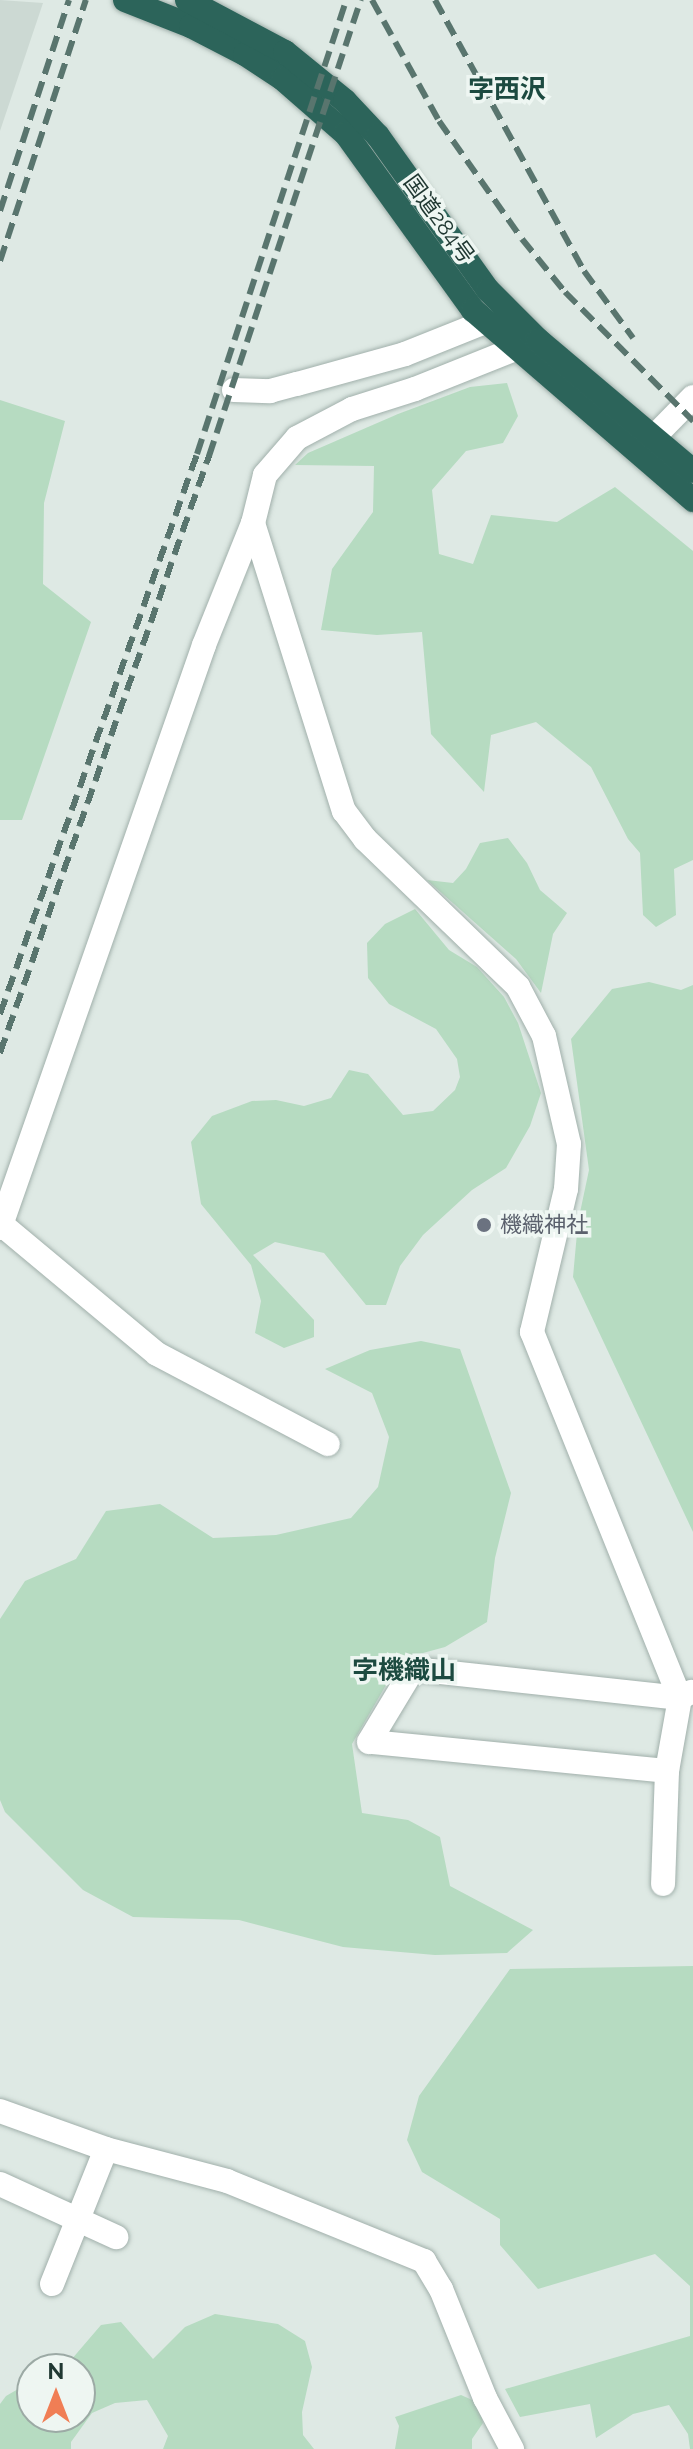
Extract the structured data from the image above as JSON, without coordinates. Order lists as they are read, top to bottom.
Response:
{
  "streets": {
    "highway": ["国道284号"]
  },
  "districts": ["字西沢", "字機織山"],
  "places": ["機織神社"],
  "north": "top"
}
